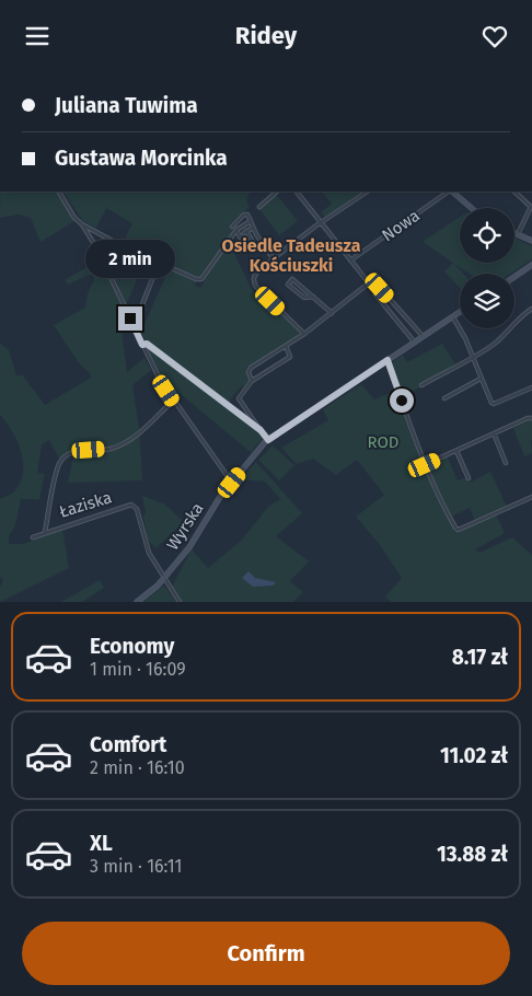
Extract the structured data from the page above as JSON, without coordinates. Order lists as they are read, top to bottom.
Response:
{
  "streets": {
    "street": ["Nowa", "Łaziska", "Wyrska"]
  },
  "crossings": [
    ["Łaziska", "Wyrska"]
  ],
  "districts": ["Osiedle Tadeusza Kościuszki"],
  "parks": ["ROD"],
  "page": {
    "header": "Ridey",
    "banner": ["Juliana Tuwima", "Gustawa Morcinka"],
    "bubble": "2 min",
    "list": [
      {
        "name": "Economy",
        "note": "1 min · 16:09",
        "value": "8.17 zł"
      },
      {
        "name": "Comfort",
        "note": "2 min · 16:10",
        "value": "11.02 zł"
      },
      {
        "name": "XL",
        "note": "3 min · 16:11",
        "value": "13.88 zł"
      }
    ],
    "buttons": "Confirm"
  }
}
